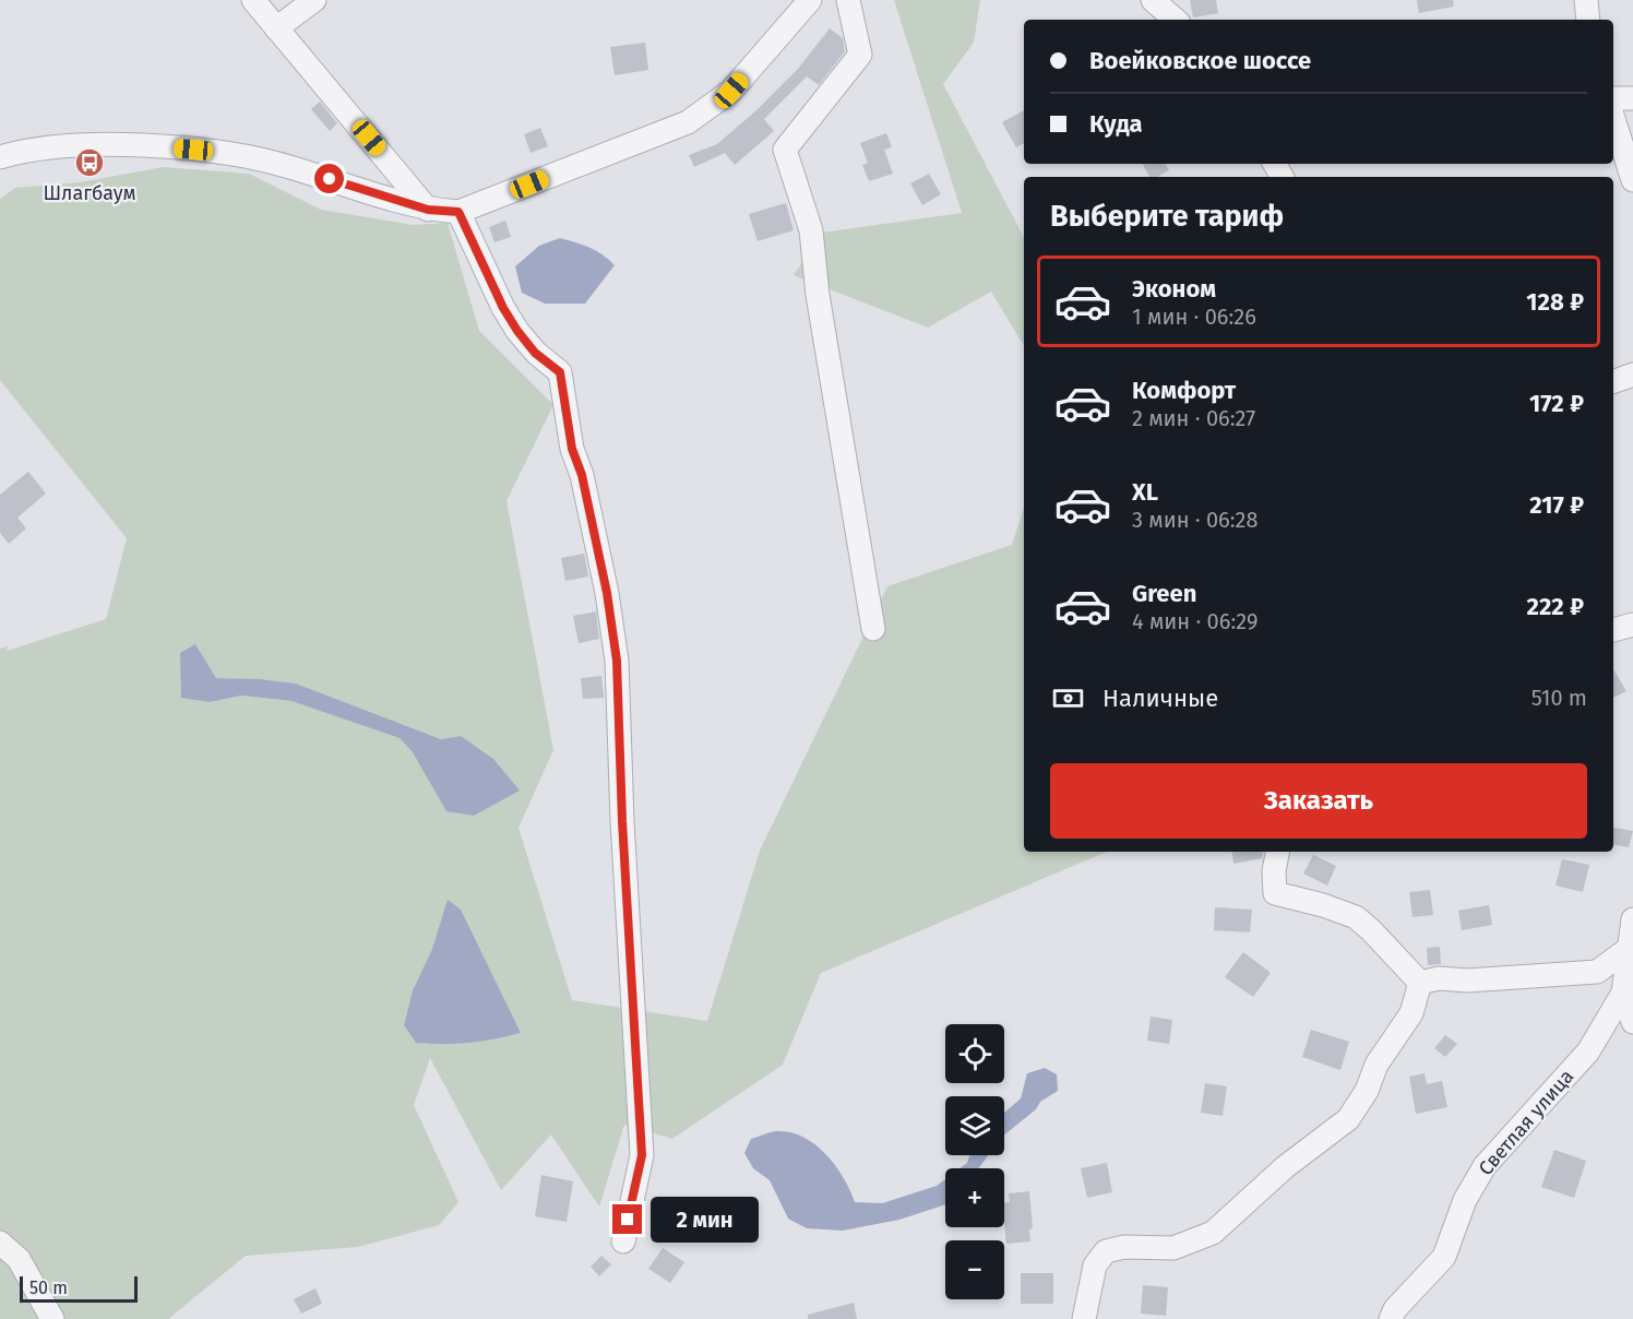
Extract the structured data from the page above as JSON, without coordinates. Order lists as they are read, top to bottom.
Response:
{
  "streets": {
    "street": ["Светлая улица"]
  },
  "places": {
    "bus stop": ["Шлагбаум"]
  },
  "scale_bar": "50 m",
  "page": {
    "banner": ["Воейковское шоссе", "Куда"],
    "heading": "Выберите тариф",
    "list": [
      {
        "name": "Эконом",
        "note": "1 мин · 06:26",
        "value": "128 ₽"
      },
      {
        "name": "Комфорт",
        "note": "2 мин · 06:27",
        "value": "172 ₽"
      },
      {
        "name": "XL",
        "note": "3 мин · 06:28",
        "value": "217 ₽"
      },
      {
        "name": "Green",
        "note": "4 мин · 06:29",
        "value": "222 ₽"
      }
    ],
    "pay": ["Наличные", "510 m"],
    "buttons": "Заказать",
    "map_buttons": ["+", "−"],
    "bubble": "2 мин",
    "scale": "50 m"
  }
}
